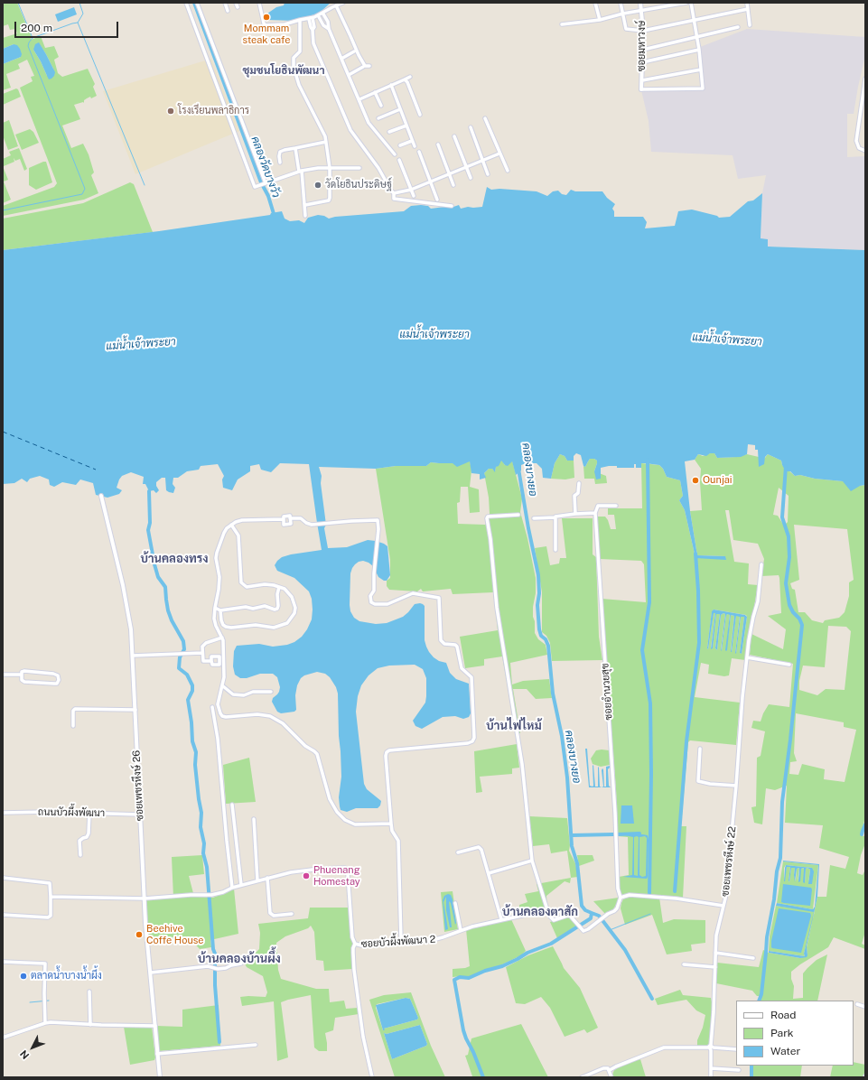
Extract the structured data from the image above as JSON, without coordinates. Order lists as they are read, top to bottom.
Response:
{
  "streets": {
    "street": [
      "ซอยมหาวงษ์",
      "ซอยอำนวยสุข",
      "ซอยเพชรหึงษ์ 26",
      "ถนนบัวผึ้งพัฒนา",
      "ซอยเพชรหึงษ์ 22",
      "ซอยบัวผึ้งพัฒนา 2"
    ]
  },
  "crossings": [
    ["ซอยเพชรหึงษ์ 26", "ถนนบัวผึ้งพัฒนา"],
    ["ซอยเพชรหึงษ์ 26", "ซอยบัวผึ้งพัฒนา 2"]
  ],
  "districts": [
    "ชุมชนโยธินพัฒนา",
    "บ้านคลองทรง",
    "บ้านไฟไหม้",
    "บ้านคลองตาสัก",
    "บ้านคลองบ้านผึ้ง"
  ],
  "water": ["คลองวัดบางวัว", "แม่น้ำเจ้าพระยา", "คลองบางยอ"],
  "places": [
    "Mommam steak cafe",
    "โรงเรียนพลาธิการ",
    "วัดโยธินประดิษฐ์",
    "Ounjai",
    "Phuenang Homestay",
    "Beehive Coffe House",
    "ตลาดน้ำบางน้ำผึ้ง"
  ],
  "legend": ["Road", "Park", "Water"],
  "scale_bar": "200 m",
  "north": "bottom left"
}
